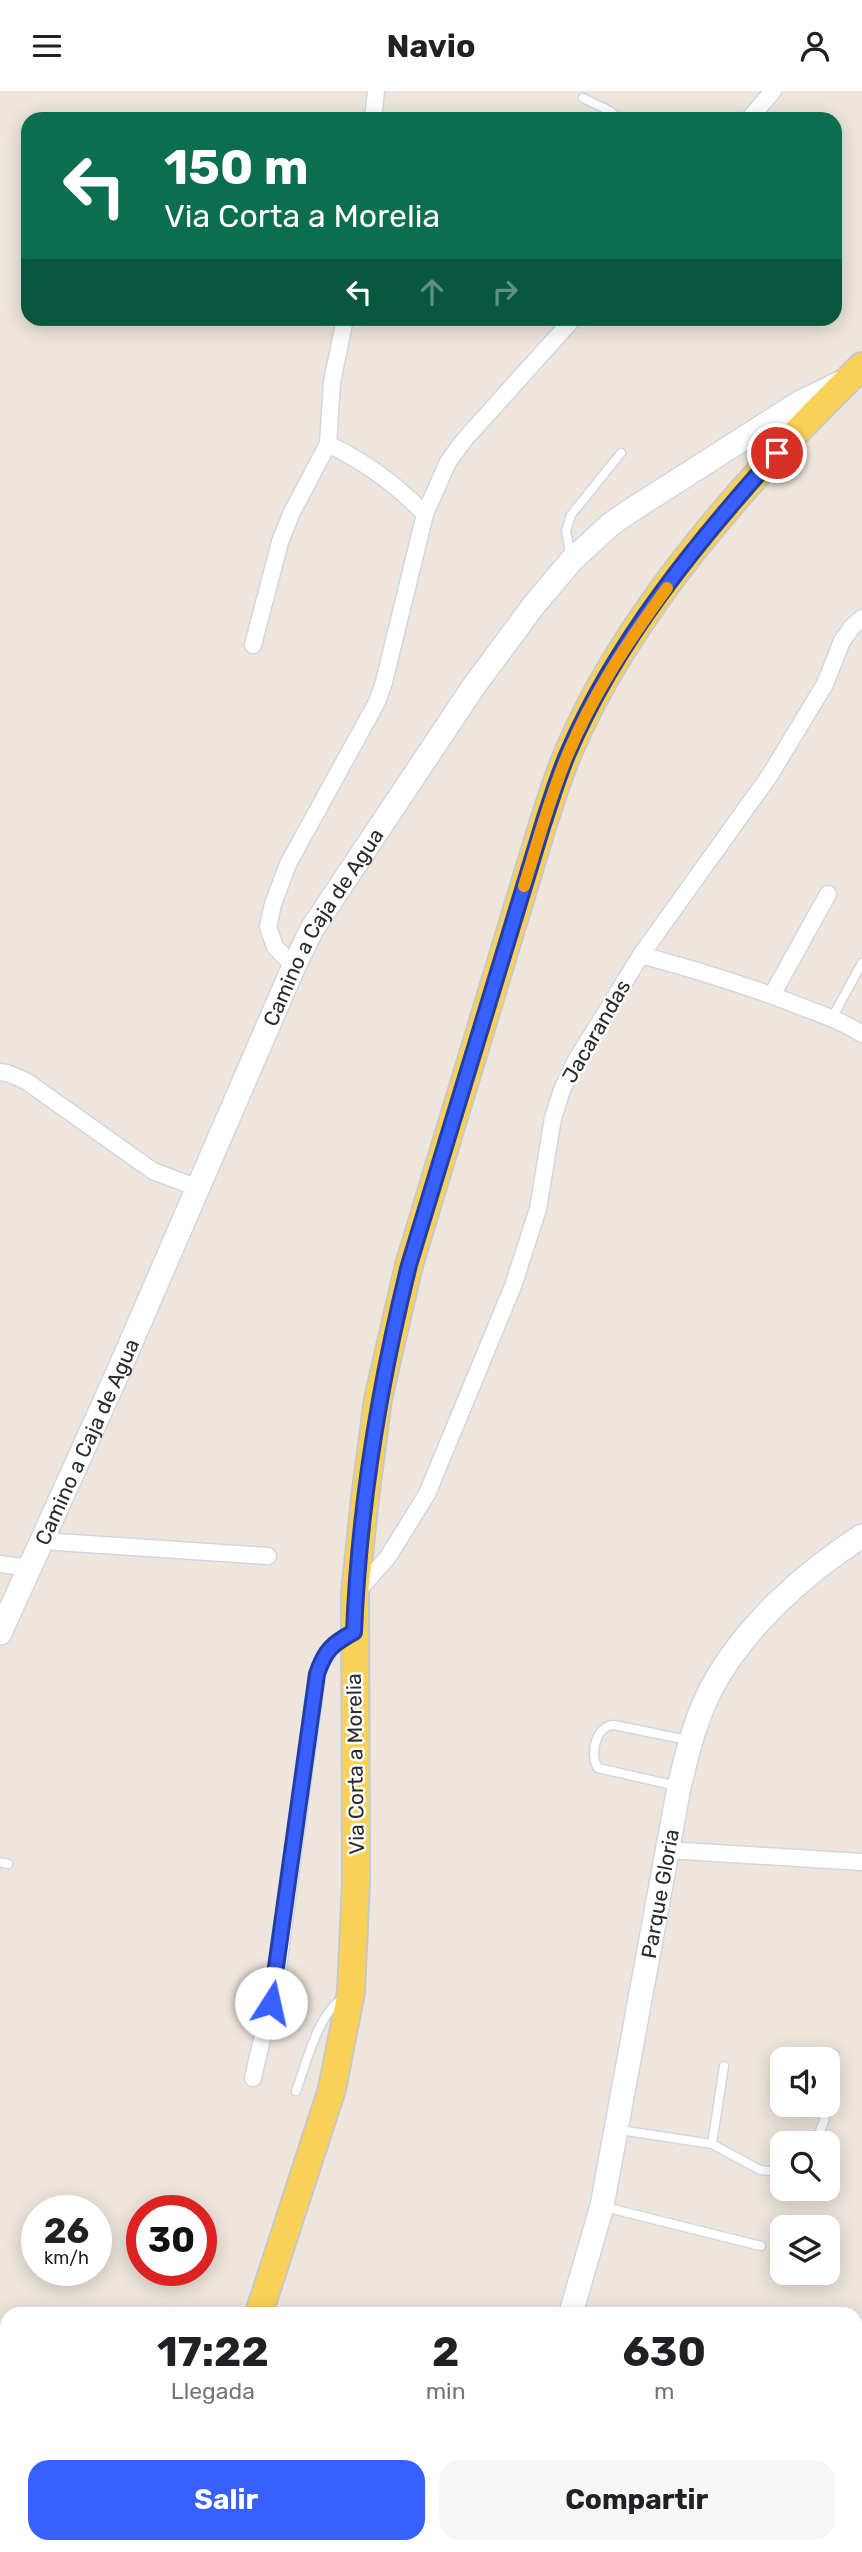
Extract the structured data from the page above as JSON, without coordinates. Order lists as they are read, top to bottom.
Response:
{
  "streets": {
    "main road": ["Camino a Caja de Agua", "Via Corta a Morelia", "Parque Gloria"],
    "street": ["Jacarandas"]
  },
  "crossings": [
    ["Camino a Caja de Agua", "Via Corta a Morelia"],
    ["Jacarandas", "Via Corta a Morelia"]
  ],
  "page": {
    "header": "Navio",
    "turn": ["150 m", "Via Corta a Morelia"],
    "speed": "26 km/h",
    "limit": "30",
    "eta": [
      "17:22",
      "Llegada",
      "2",
      "min",
      "630",
      "m"
    ],
    "buttons": ["Salir", "Compartir"]
  }
}
